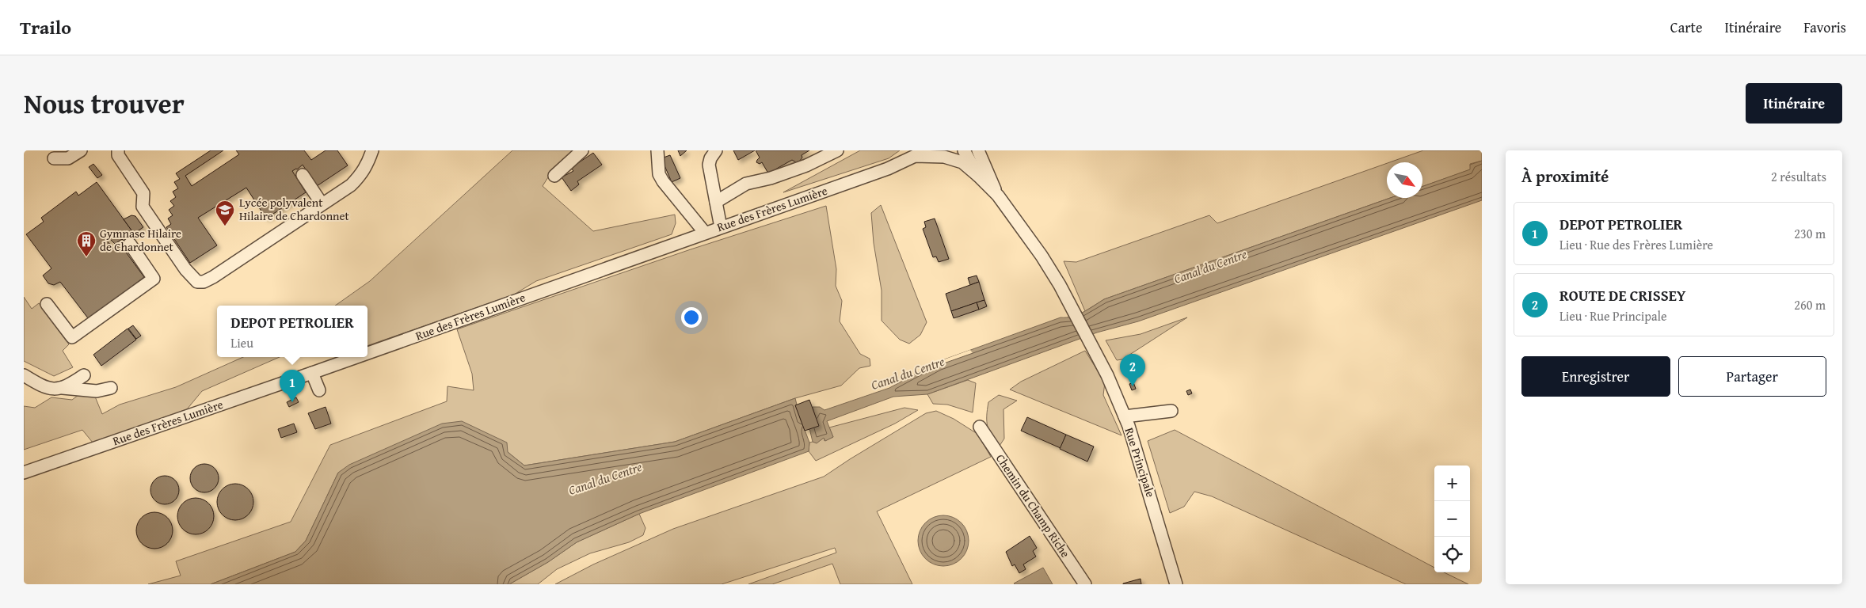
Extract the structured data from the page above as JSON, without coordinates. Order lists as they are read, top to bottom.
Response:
{
  "streets": {
    "street": ["Rue des Frères Lumière", "Rue Principale", "Chemin du Champ Riche"]
  },
  "water": ["Canal du Centre"],
  "places": {
    "school or university": ["Lycée polyvalent Hilaire de Chardonnet"],
    "building": ["Gymnase Hilaire de Chardonnet"]
  },
  "north": "bottom right",
  "page": {
    "header": "Trailo",
    "nav": ["Carte", "Itinéraire", "Favoris"],
    "title": "Nous trouver",
    "buttons": [
      "Itinéraire",
      ["Enregistrer", "Partager"]
    ],
    "heading": ["À proximité", "2 résultats"],
    "list": [
      {
        "mark": "1",
        "name": "DEPOT PETROLIER",
        "note": "Lieu · Rue des Frères Lumière",
        "value": "230 m"
      },
      {
        "mark": "2",
        "name": "ROUTE DE CRISSEY",
        "note": "Lieu · Rue Principale",
        "value": "260 m"
      }
    ],
    "popup": ["DEPOT PETROLIER", "Lieu"],
    "pins": ["2", "1"],
    "map_buttons": ["+", "−"]
  }
}
